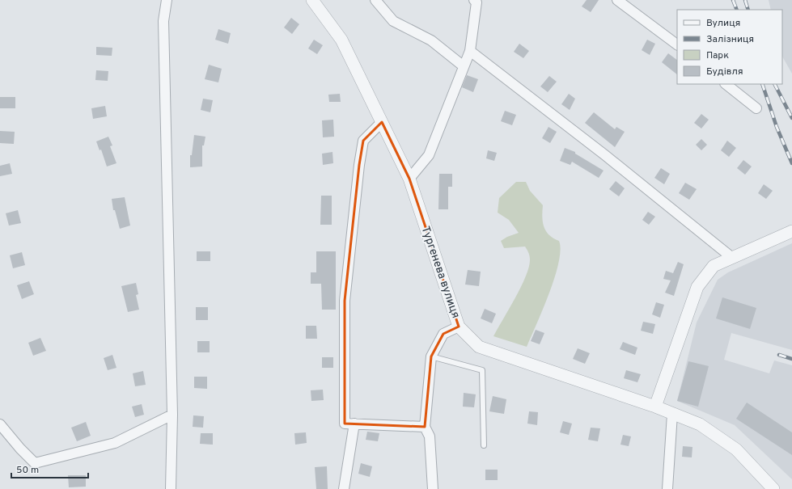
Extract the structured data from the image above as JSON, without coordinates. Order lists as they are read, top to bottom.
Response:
{
  "streets": {
    "street": ["Тургенева вулиця"]
  },
  "legend": [
    "Вулиця",
    "Залізниця",
    "Парк",
    "Будівля"
  ],
  "scale_bar": "50 m"
}
